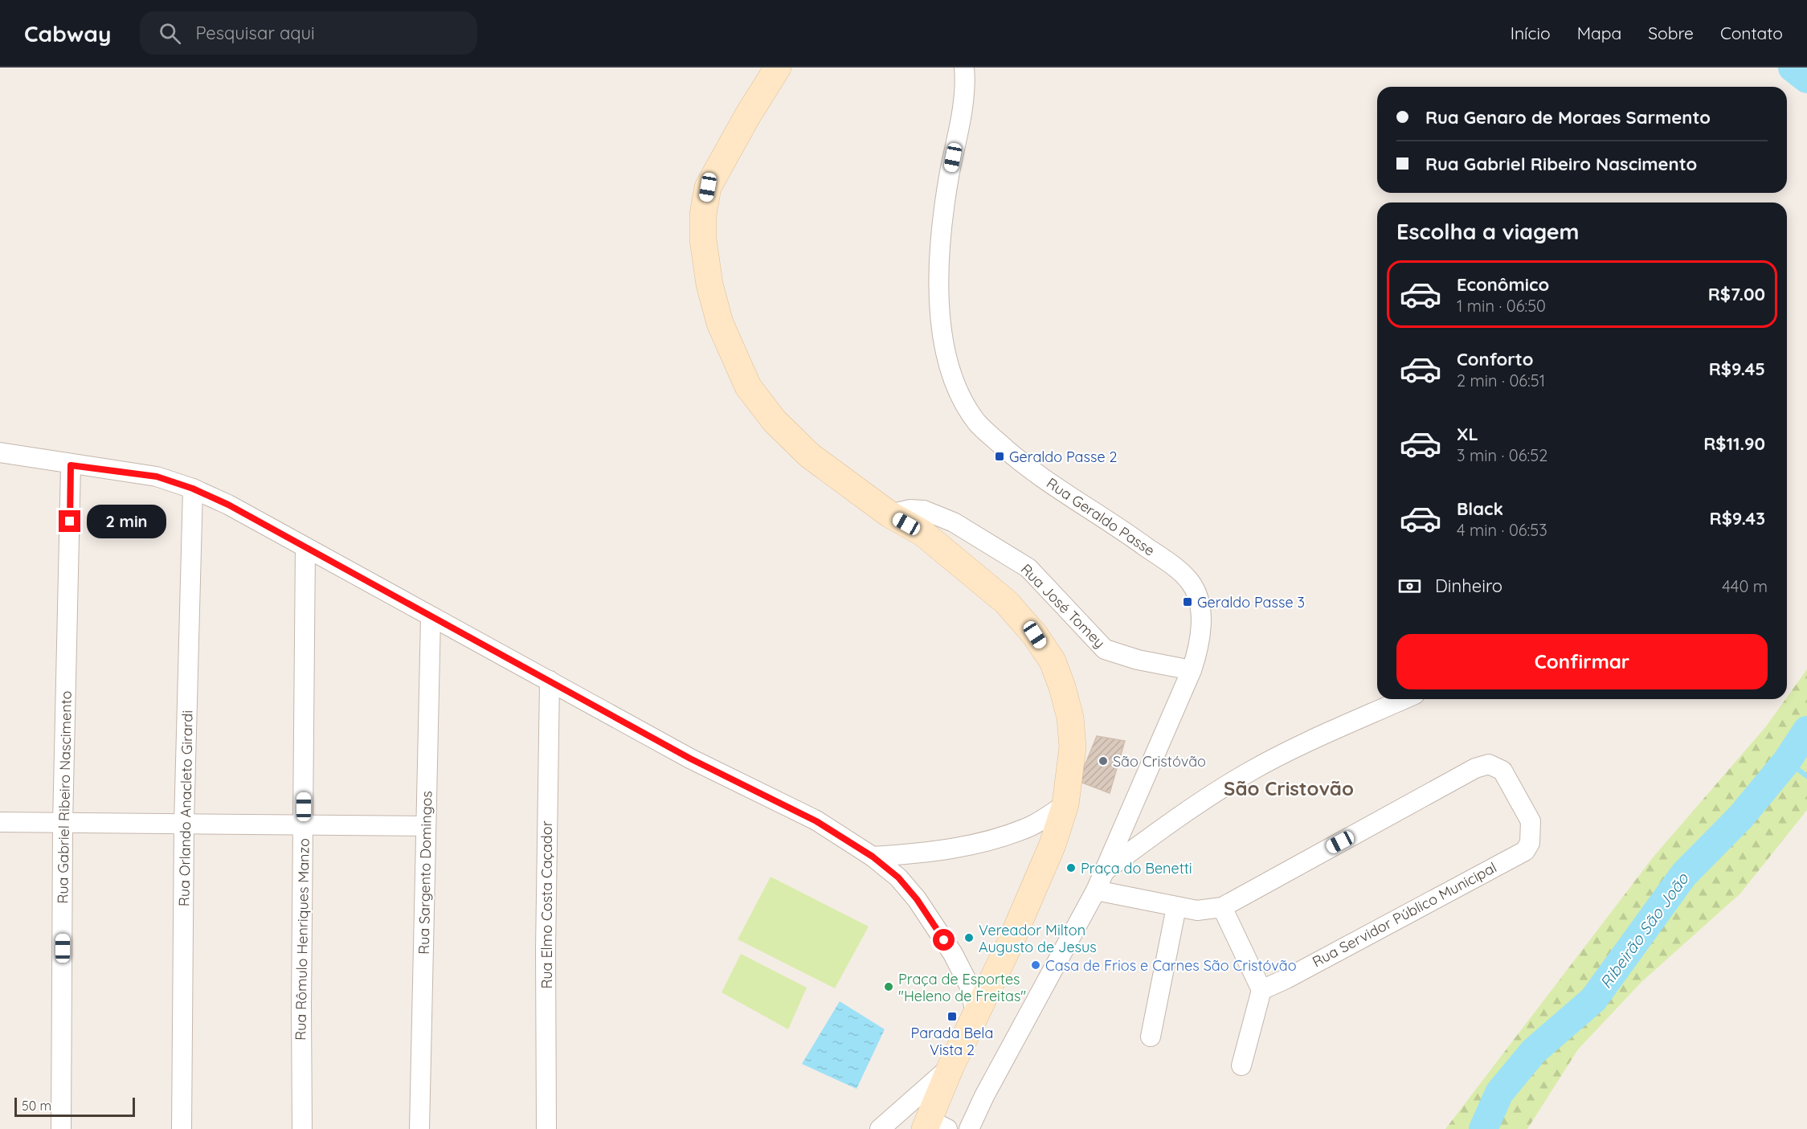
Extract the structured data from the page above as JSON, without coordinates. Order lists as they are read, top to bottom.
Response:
{
  "streets": {
    "street": [
      "Rua Geraldo Passe",
      "Rua José Tomey",
      "Rua Gabriel Ribeiro Nascimento",
      "Rua Orlando Anacleto Girardi",
      "Rua Sargento Domingos",
      "Rua Elmo Costa Caçador",
      "Rua Servidor Público Municipal",
      "Rua Rômulo Henriques Manzo"
    ]
  },
  "crossings": [
    ["Rua Geraldo Passe", "Rua José Tomey"]
  ],
  "districts": ["São Cristovão"],
  "water": ["Ribeirão São João"],
  "places": {
    "transit": ["Geraldo Passe 2", "Geraldo Passe 3", "Parada Bela Vista 2"],
    "other": [
      "São Cristóvão",
      "Praça do Benetti",
      "Vereador Milton Augusto de Jesus",
      "Casa de Frios e Carnes São Cristóvão",
      "Praça de Esportes \"Heleno de Freitas\""
    ]
  },
  "scale_bar": "50 m",
  "page": {
    "header": "Cabway",
    "search": "Pesquisar aqui",
    "nav": [
      "Início",
      "Mapa",
      "Sobre",
      "Contato"
    ],
    "banner": ["Rua Genaro de Moraes Sarmento", "Rua Gabriel Ribeiro Nascimento"],
    "heading": "Escolha a viagem",
    "list": [
      {
        "name": "Econômico",
        "note": "1 min · 06:50",
        "value": "R$7.00"
      },
      {
        "name": "Conforto",
        "note": "2 min · 06:51",
        "value": "R$9.45"
      },
      {
        "name": "XL",
        "note": "3 min · 06:52",
        "value": "R$11.90"
      },
      {
        "name": "Black",
        "note": "4 min · 06:53",
        "value": "R$9.43"
      }
    ],
    "bubble": "2 min",
    "pay": ["Dinheiro", "440 m"],
    "buttons": "Confirmar",
    "scale": "50 m"
  }
}
